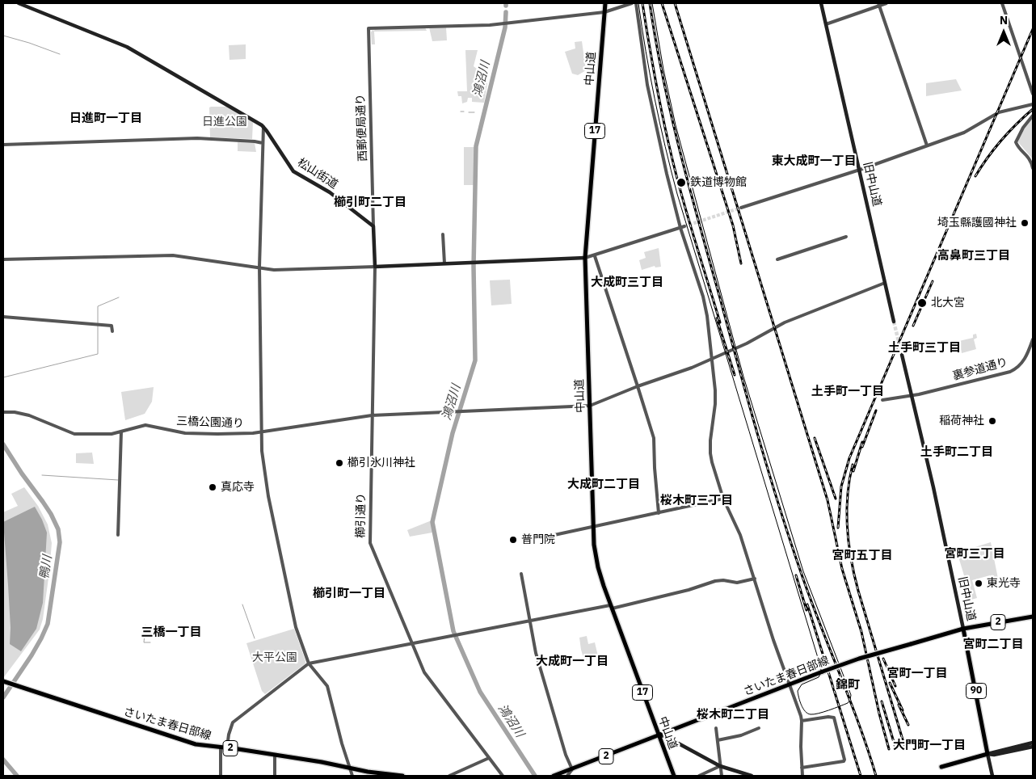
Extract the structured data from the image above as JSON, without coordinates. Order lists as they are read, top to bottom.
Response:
{
  "streets": {
    "main road": [
      "中山道",
      "17",
      "松山街道",
      "旧中山道",
      "2",
      "さいたま春日部線",
      "90"
    ],
    "street": [
      "西郵便局通り",
      "裏参道通り",
      "三橋公園通り",
      "櫛引通り"
    ]
  },
  "crossings": [
    ["中山道", "西郵便局通り"],
    ["中山道", "三橋公園通り"],
    ["中山道", "さいたま春日部線"],
    ["西郵便局通り", "松山街道"],
    ["旧中山道", "裏参道通り"],
    ["旧中山道", "三橋公園通り"],
    ["旧中山道", "さいたま春日部線"],
    ["三橋公園通り", "櫛引通り"]
  ],
  "districts": [
    "日進町一丁目",
    "東大成町一丁目",
    "櫛引町二丁目",
    "高鼻町三丁目",
    "大成町三丁目",
    "土手町三丁目",
    "土手町一丁目",
    "土手町二丁目",
    "大成町二丁目",
    "桜木町三丁目",
    "宮町三丁目",
    "宮町五丁目",
    "櫛引町一丁目",
    "三橋一丁目",
    "宮町二丁目",
    "大成町一丁目",
    "宮町一丁目",
    "錦町",
    "桜木町二丁目",
    "大門町一丁目"
  ],
  "water": ["鴻沼川", "鴨川"],
  "parks": ["日進公園", "大平公園"],
  "places": [
    "鉄道博物館",
    "埼玉縣護國神社",
    "北大宮",
    "稲荷神社",
    "櫛引氷川神社",
    "真応寺",
    "普門院",
    "東光寺"
  ],
  "north": "top"
}
